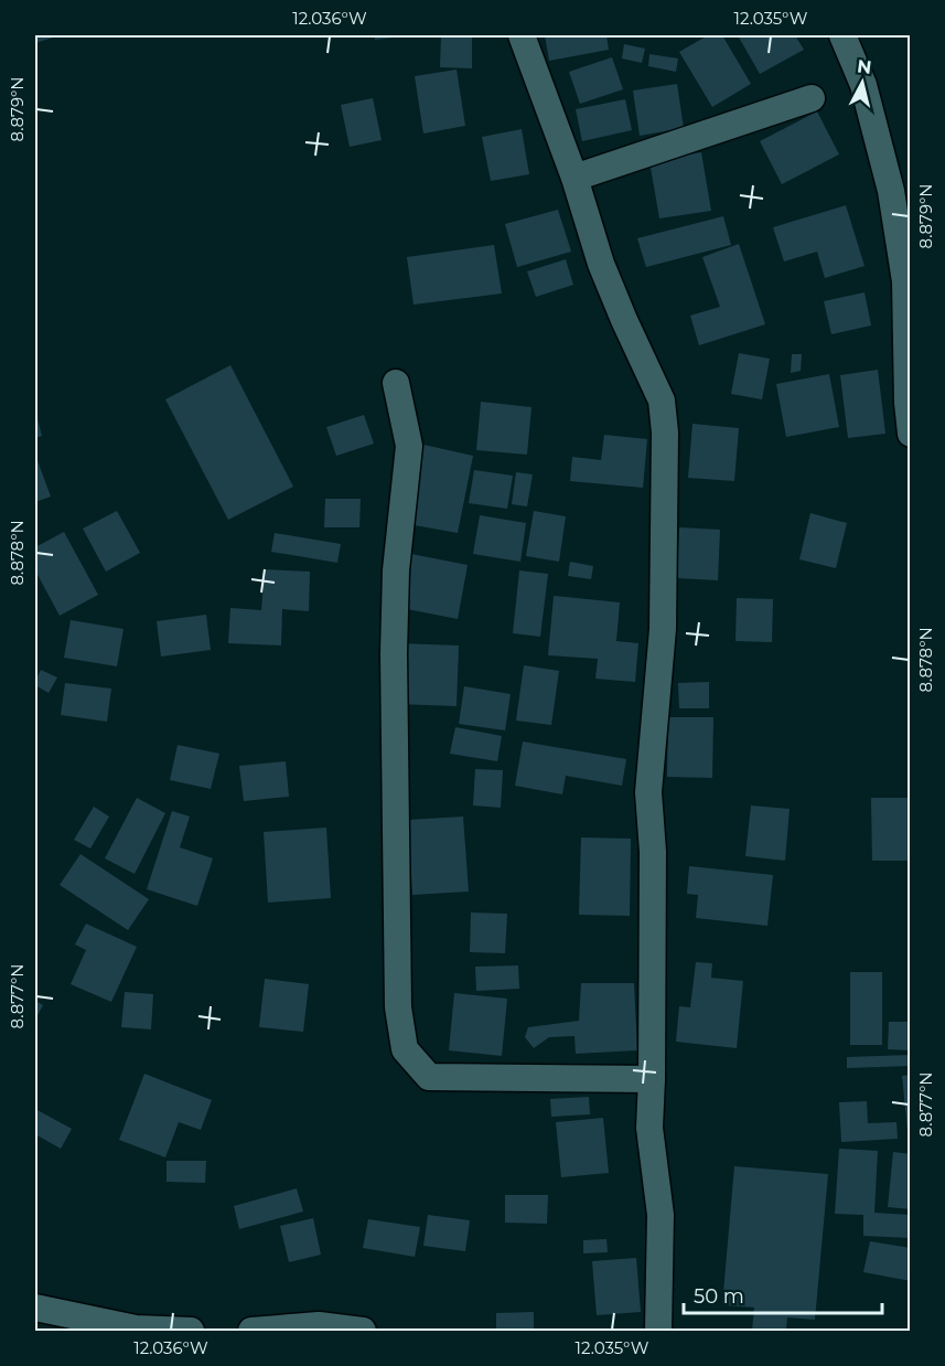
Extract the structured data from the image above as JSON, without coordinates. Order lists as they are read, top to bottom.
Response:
{
  "scale_bar": "50 m",
  "north": "top",
  "coordinates": [
    "12.036°W",
    "12.035°W",
    "8.879°N",
    "8.878°N",
    "8.877°N"
  ]
}
